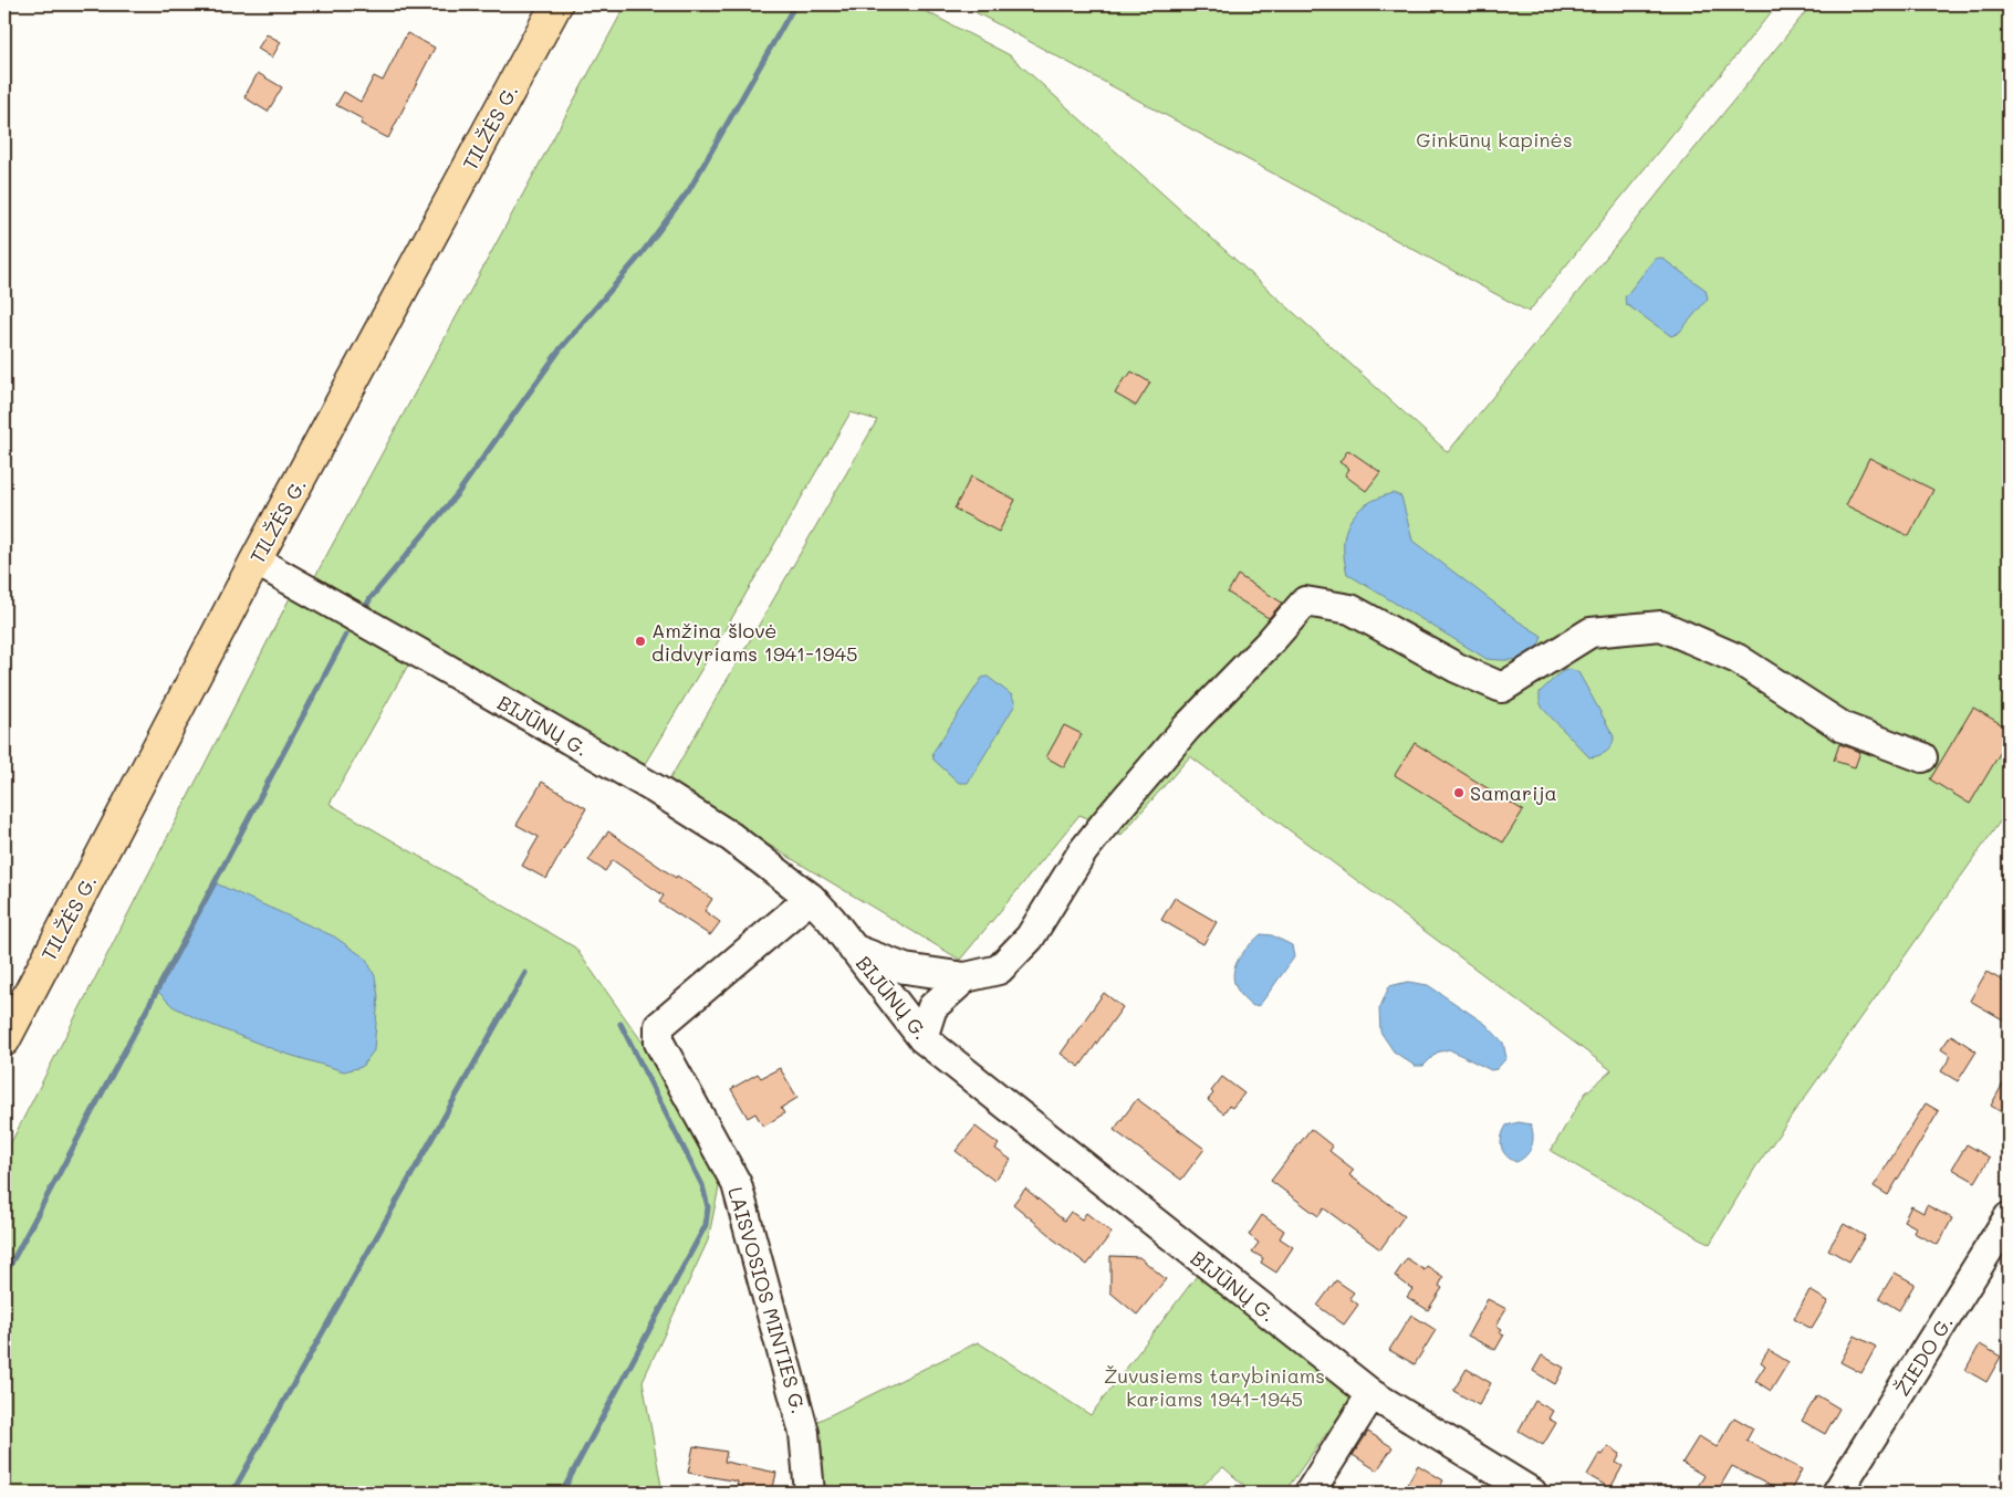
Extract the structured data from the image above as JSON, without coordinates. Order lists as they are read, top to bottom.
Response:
{
  "streets": {
    "highway": ["TILŽĖS G."],
    "street": ["BIJŪNŲ G.", "LAISVOSIOS MINTIES G.", "ŽIEDO G."]
  },
  "crossings": [
    ["TILŽĖS G.", "BIJŪNŲ G."],
    ["BIJŪNŲ G.", "LAISVOSIOS MINTIES G."]
  ],
  "parks": ["Ginkūnų kapinės", "Žuvusiems tarybiniams kariams 1941-1945"],
  "places": ["Amžina šlovė didvyriams 1941-1945", "Samarija"]
}
